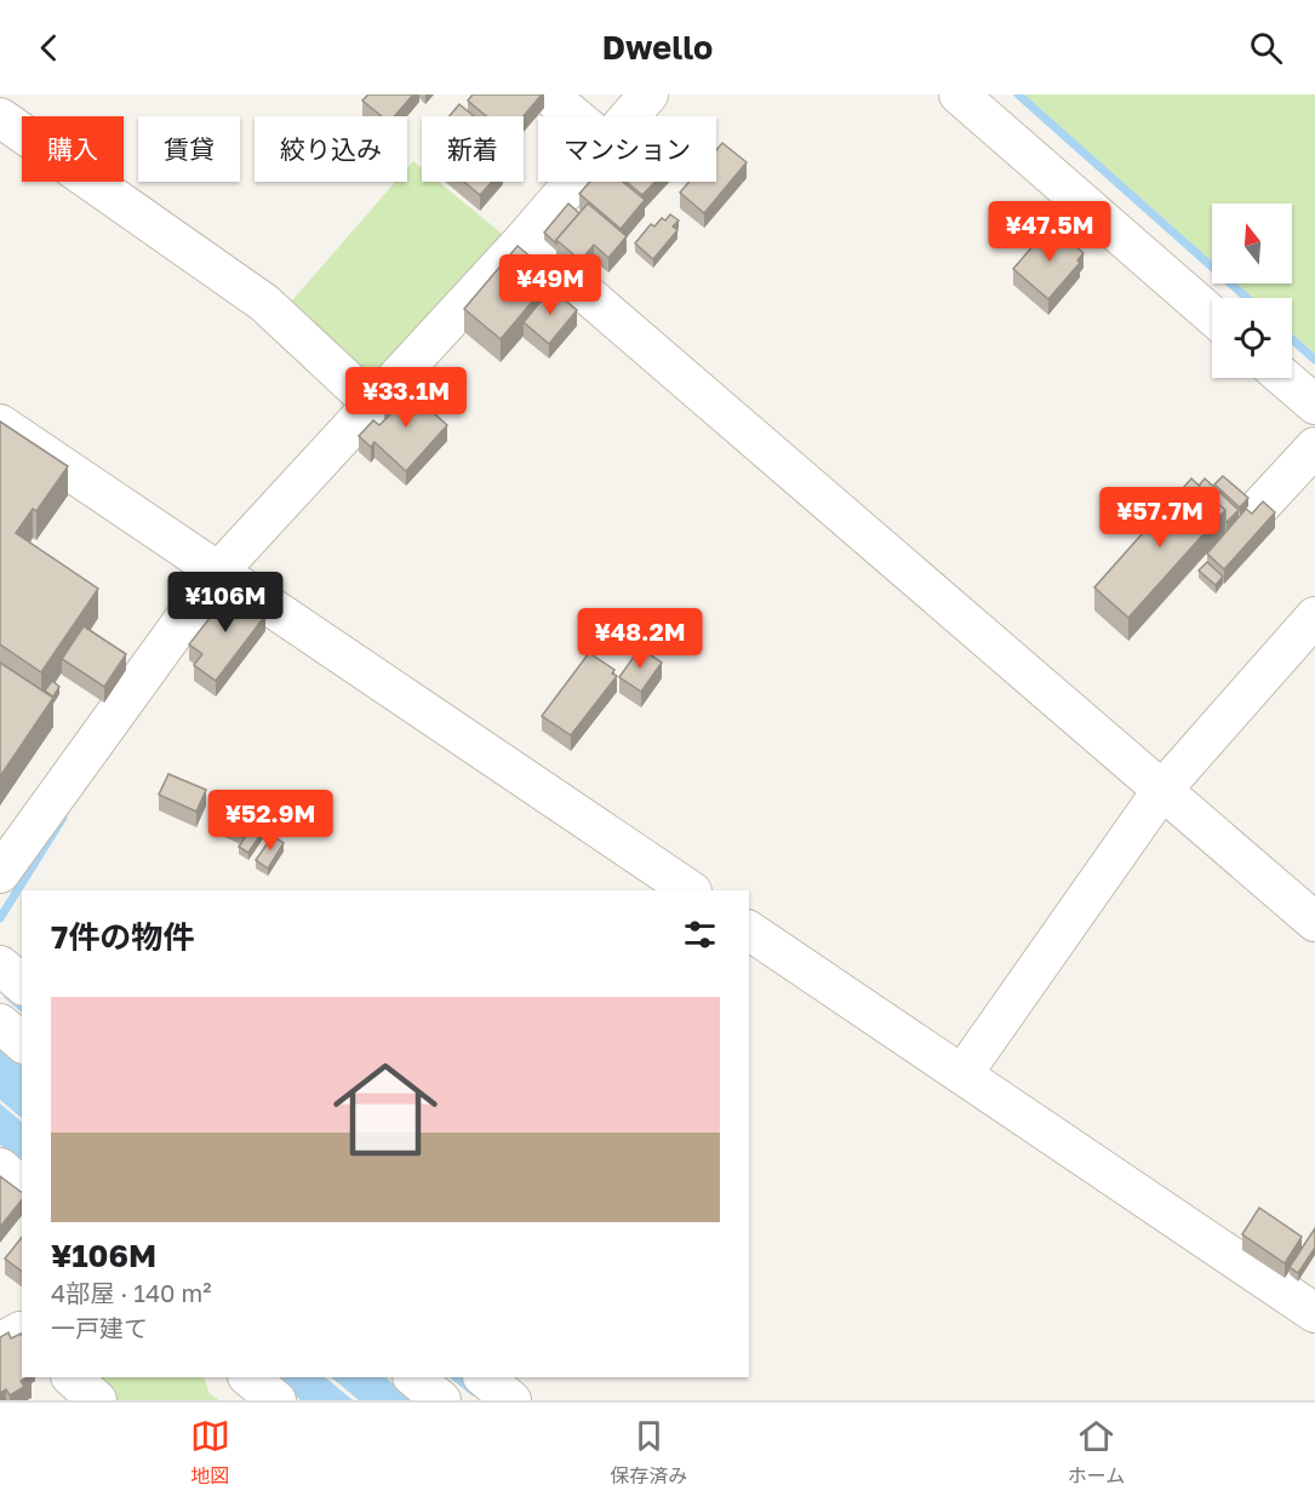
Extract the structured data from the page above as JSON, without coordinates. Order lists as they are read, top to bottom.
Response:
{
  "north": "top",
  "page": {
    "header": "Dwello",
    "chip": [
      "購入",
      "賃貸",
      "絞り込み",
      "新着",
      "マンション"
    ],
    "price": [
      "¥47.5M",
      "¥49M",
      "¥33.1M",
      "¥57.7M",
      "¥106M",
      "¥48.2M",
      "¥52.9M"
    ],
    "heading": "7件の物件",
    "list": [
      {
        "name": "¥106M",
        "note": "4部屋 · 140 m² · 一戸建て"
      }
    ],
    "tabs": ["地図", "保存済み", "ホーム"]
  }
}
